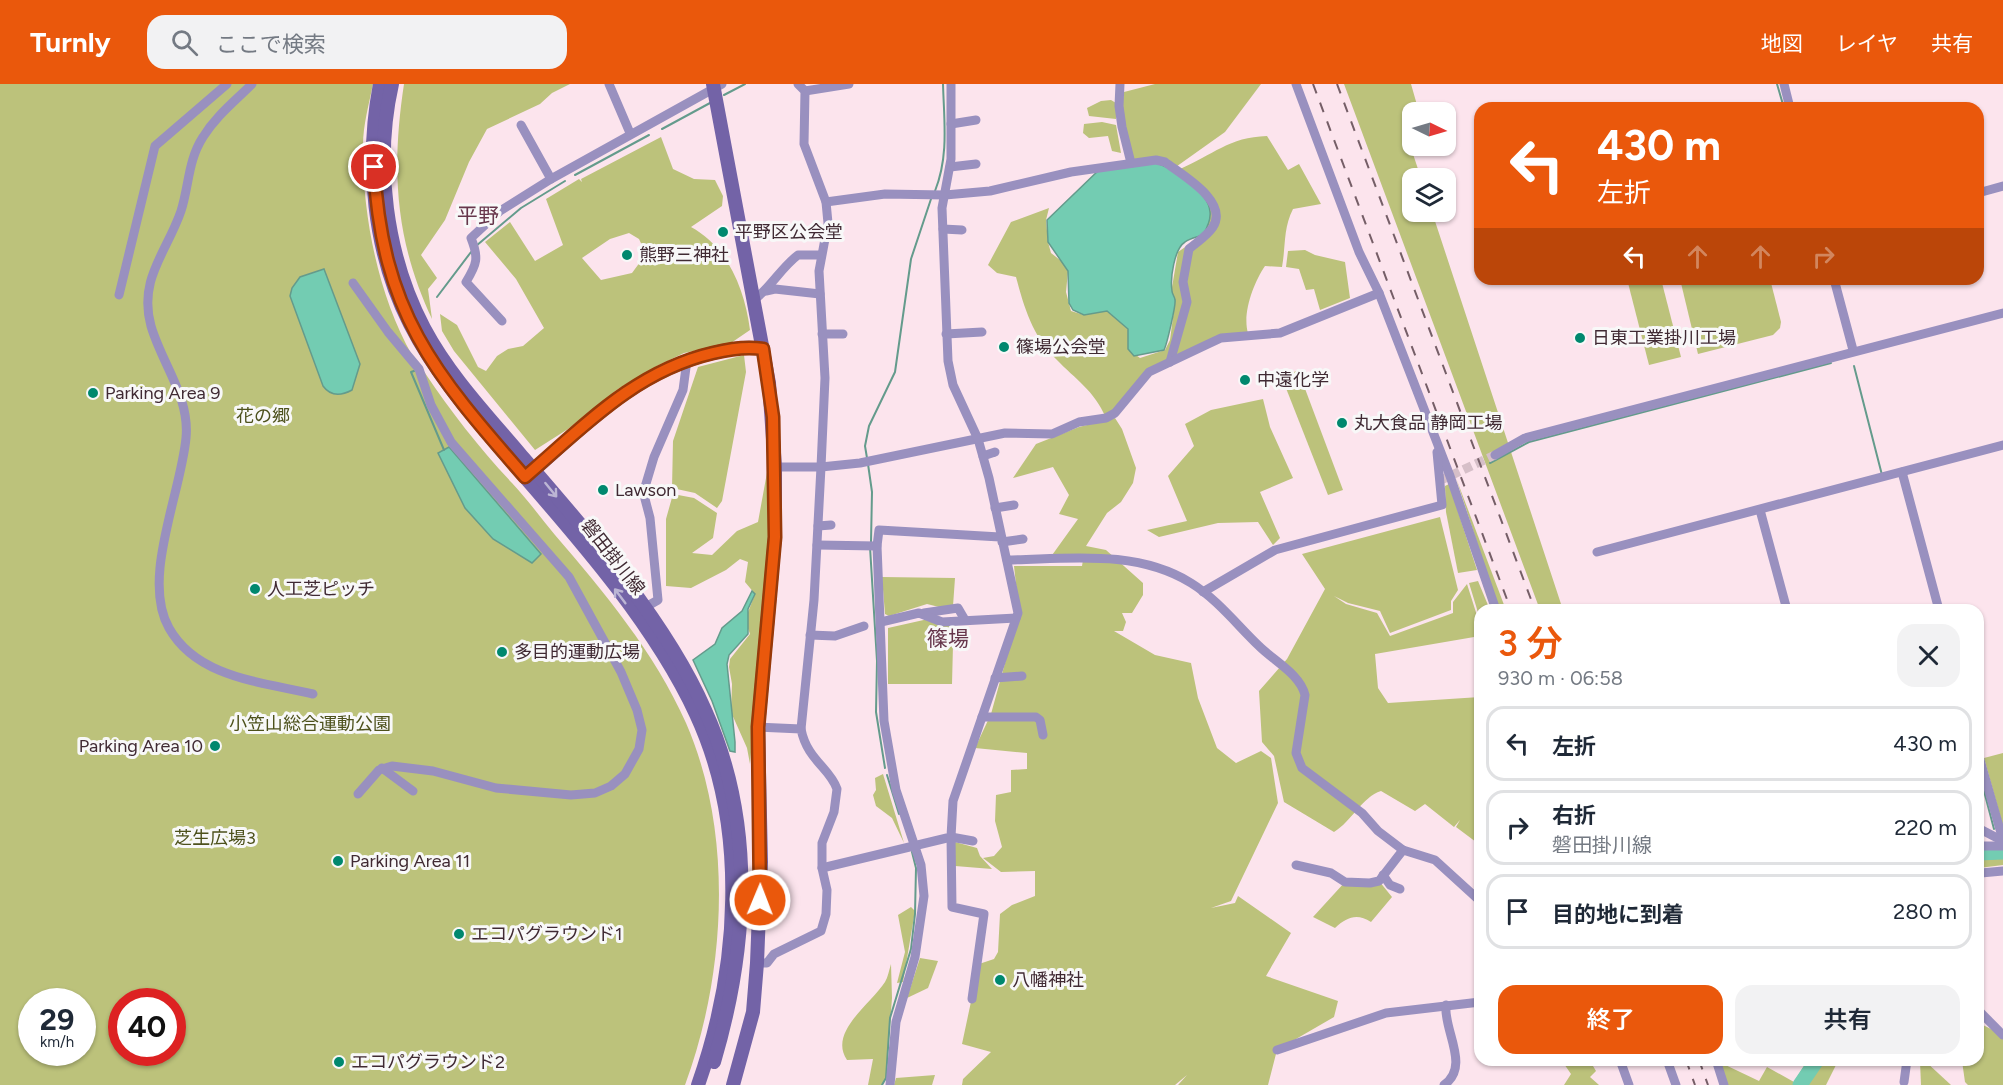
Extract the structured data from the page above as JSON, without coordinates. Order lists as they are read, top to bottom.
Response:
{
  "streets": {
    "main road": ["磐田掛川線"]
  },
  "districts": ["平野", "篠場"],
  "parks": ["花の郷", "小笠山総合運動公園", "芝生広場3"],
  "places": [
    "平野区公会堂",
    "熊野三神社",
    "日東工業掛川工場",
    "篠場公会堂",
    "中遠化学",
    "Parking Area 9",
    "丸大食品 静岡工場",
    "Lawson",
    "人工芝ピッチ",
    "多目的運動広場",
    "Parking Area 10",
    "Parking Area 11",
    "エコパグラウンド1",
    "八幡神社",
    "エコパグラウンド2"
  ],
  "north": "right",
  "page": {
    "header": "Turnly",
    "search": "ここで検索",
    "nav": ["地図", "レイヤ", "共有"],
    "turn": ["430 m", "左折"],
    "heading": ["3 分", "930 m · 06:58"],
    "list": [
      {
        "name": "左折",
        "value": "430 m"
      },
      {
        "name": "右折",
        "note": "磐田掛川線",
        "value": "220 m"
      },
      {
        "name": "目的地に到着",
        "value": "280 m"
      }
    ],
    "buttons": ["終了", "共有"],
    "speed": "29 km/h",
    "limit": "40"
  }
}
